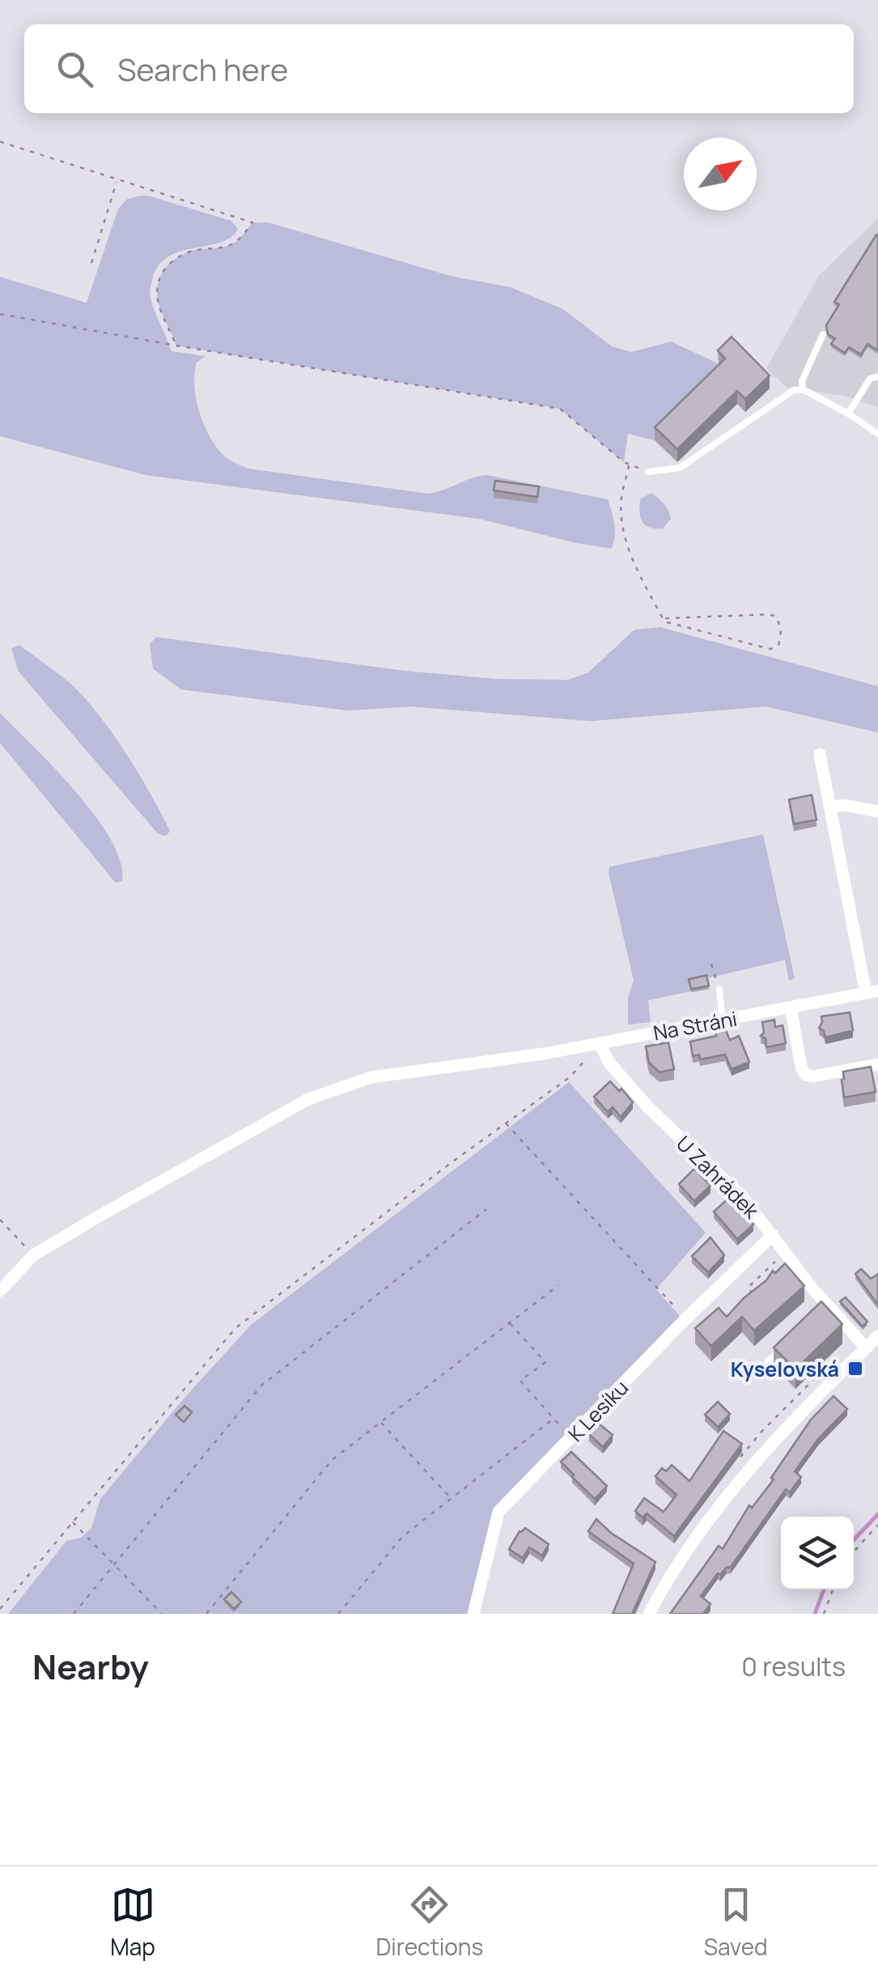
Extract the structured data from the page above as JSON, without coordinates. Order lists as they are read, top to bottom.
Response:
{
  "streets": {
    "street": ["Na Stráni", "U Zahrádek", "K Lesíku"]
  },
  "crossings": [
    ["Na Stráni", "U Zahrádek"],
    ["U Zahrádek", "K Lesíku"]
  ],
  "places": {
    "transit": ["Kyselovská"]
  },
  "north": "top right",
  "page": {
    "search": "Search here",
    "heading": ["Nearby", "0 results"],
    "nav": ["Map", "Directions", "Saved"]
  }
}
